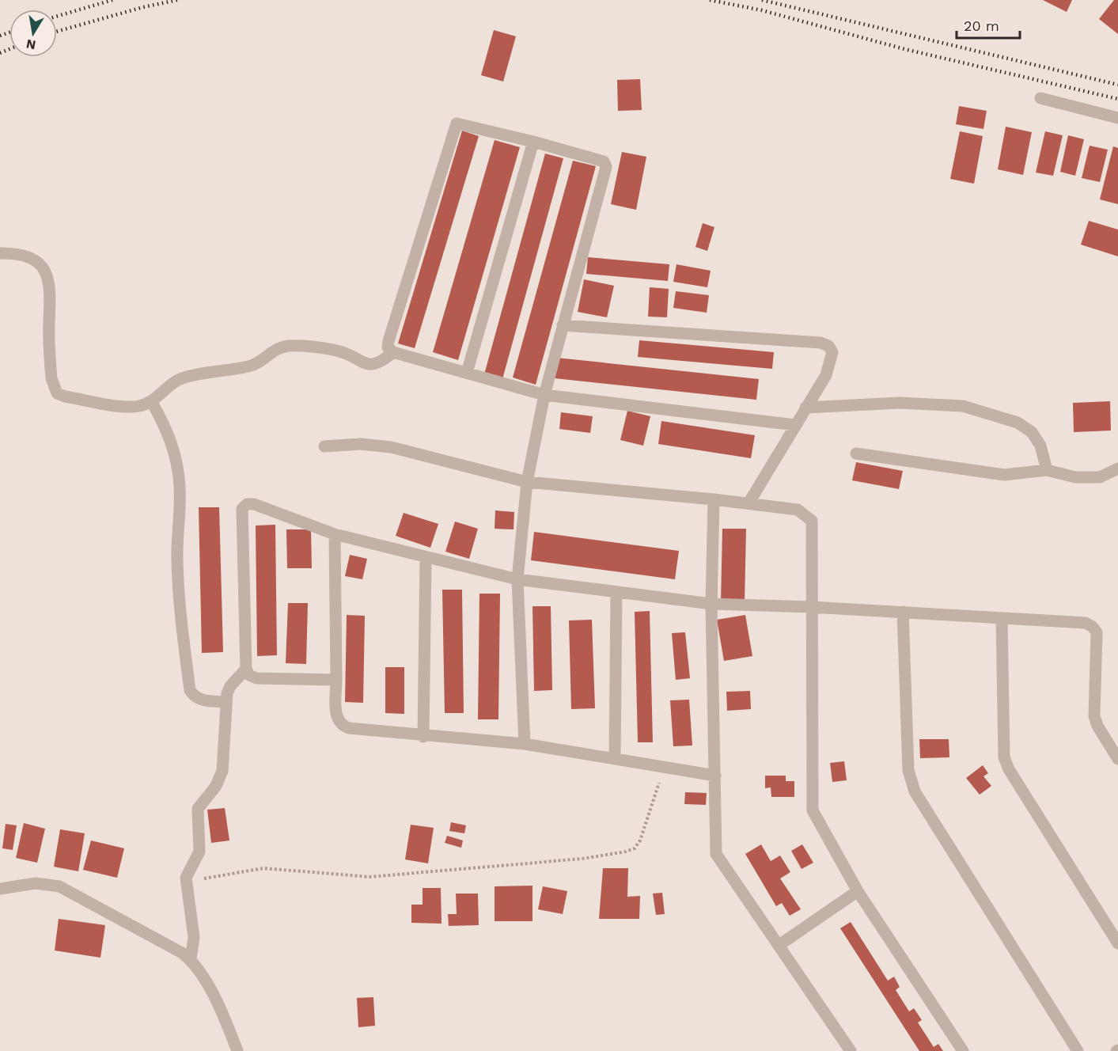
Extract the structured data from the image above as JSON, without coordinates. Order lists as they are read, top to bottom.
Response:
{
  "scale_bar": "20 m",
  "north": "bottom"
}
